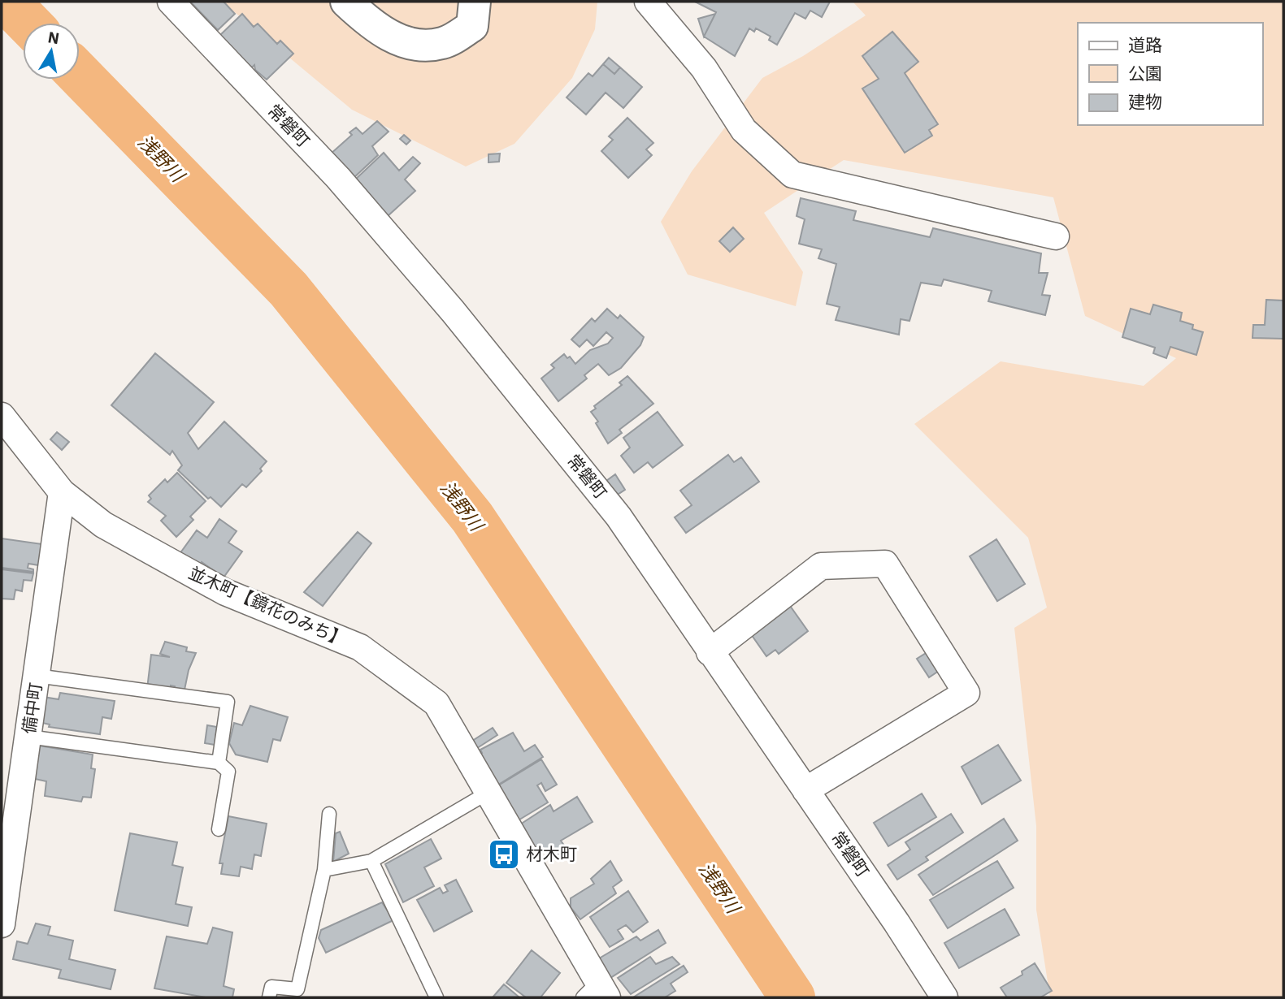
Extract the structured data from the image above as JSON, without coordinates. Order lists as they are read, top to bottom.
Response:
{
  "streets": {
    "street": ["常磐町", "並木町【鏡花のみち】", "備中町"]
  },
  "crossings": [
    ["並木町【鏡花のみち】", "備中町"]
  ],
  "water": ["浅野川"],
  "places": {
    "bus stop": ["材木町"]
  },
  "legend": ["道路", "公園", "建物"],
  "north": "top"
}
